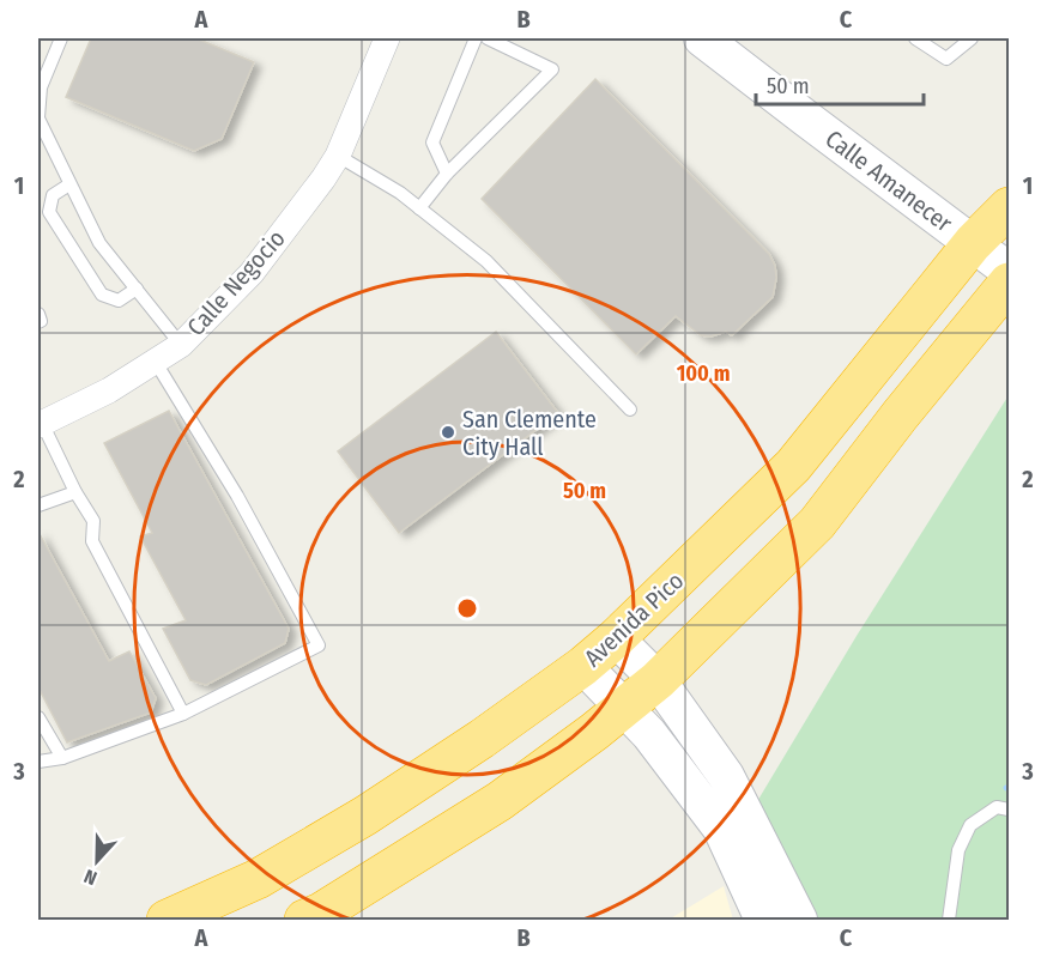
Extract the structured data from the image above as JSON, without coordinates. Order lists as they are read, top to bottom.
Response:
{
  "streets": {
    "highway": ["Avenida Pico"],
    "main road": ["Calle Amanecer"],
    "street": ["Calle Negocio"]
  },
  "crossings": [
    ["Calle Amanecer", "Avenida Pico"]
  ],
  "places": ["San Clemente City Hall"],
  "scale_bar": "50 m",
  "north": "bottom",
  "grid": {
    "columns": ["A", "B", "C"],
    "rows": ["1", "2", "3"]
  },
  "rings": ["100 m", "50 m"]
}
